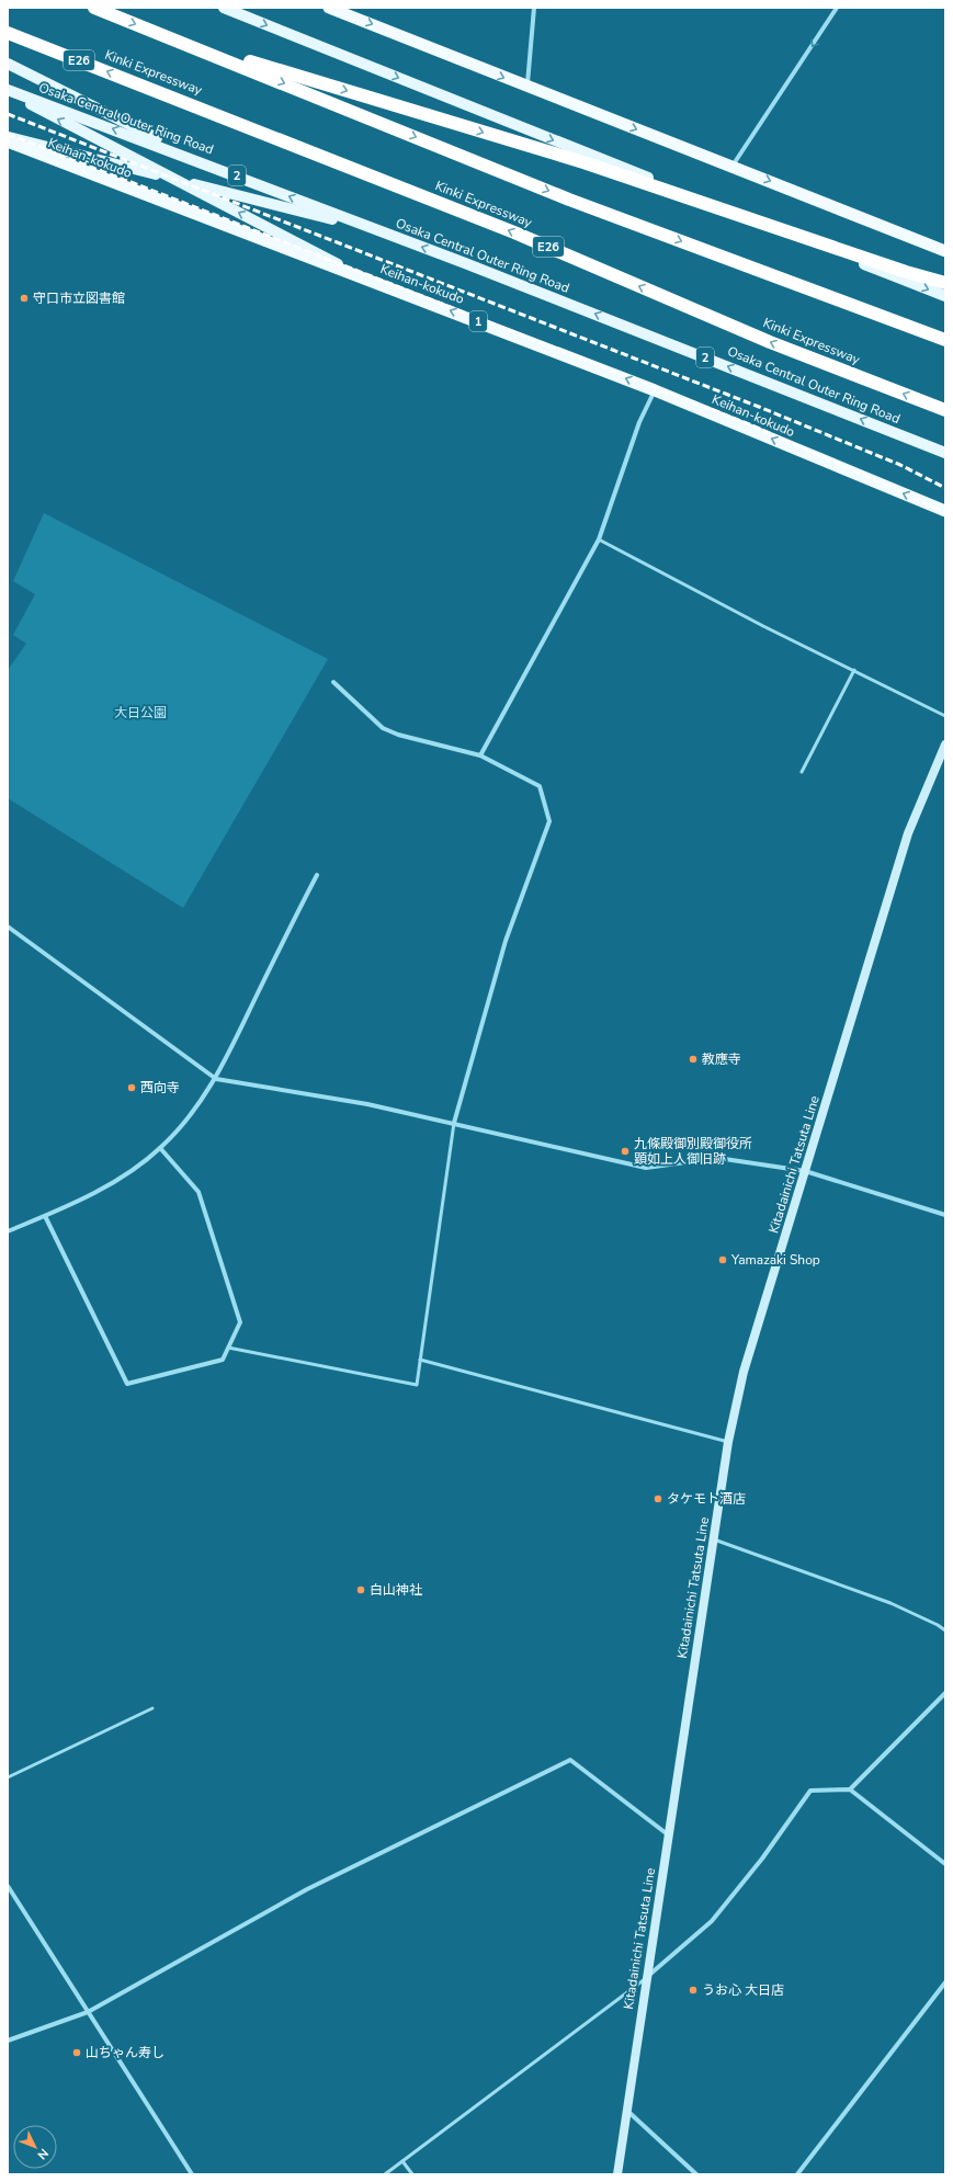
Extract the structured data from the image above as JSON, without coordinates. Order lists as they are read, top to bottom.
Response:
{
  "streets": {
    "highway": [
      "E26",
      "Kinki Expressway",
      "Keihan-kokudo",
      "1"
    ],
    "main road": ["Osaka Central Outer Ring Road", "2", "Kitadainichi Tatsuta Line"]
  },
  "one_way": ["Keihan-kokudo"],
  "parks": ["大日公園"],
  "places": [
    "守口市立図書館",
    "教應寺",
    "西向寺",
    "九條殿御別殿御役所 顕如上人御旧跡",
    "Yamazaki Shop",
    "タケモト酒店",
    "白山神社",
    "うお心 大日店",
    "山ちゃん寿し"
  ],
  "north": "bottom right"
}
